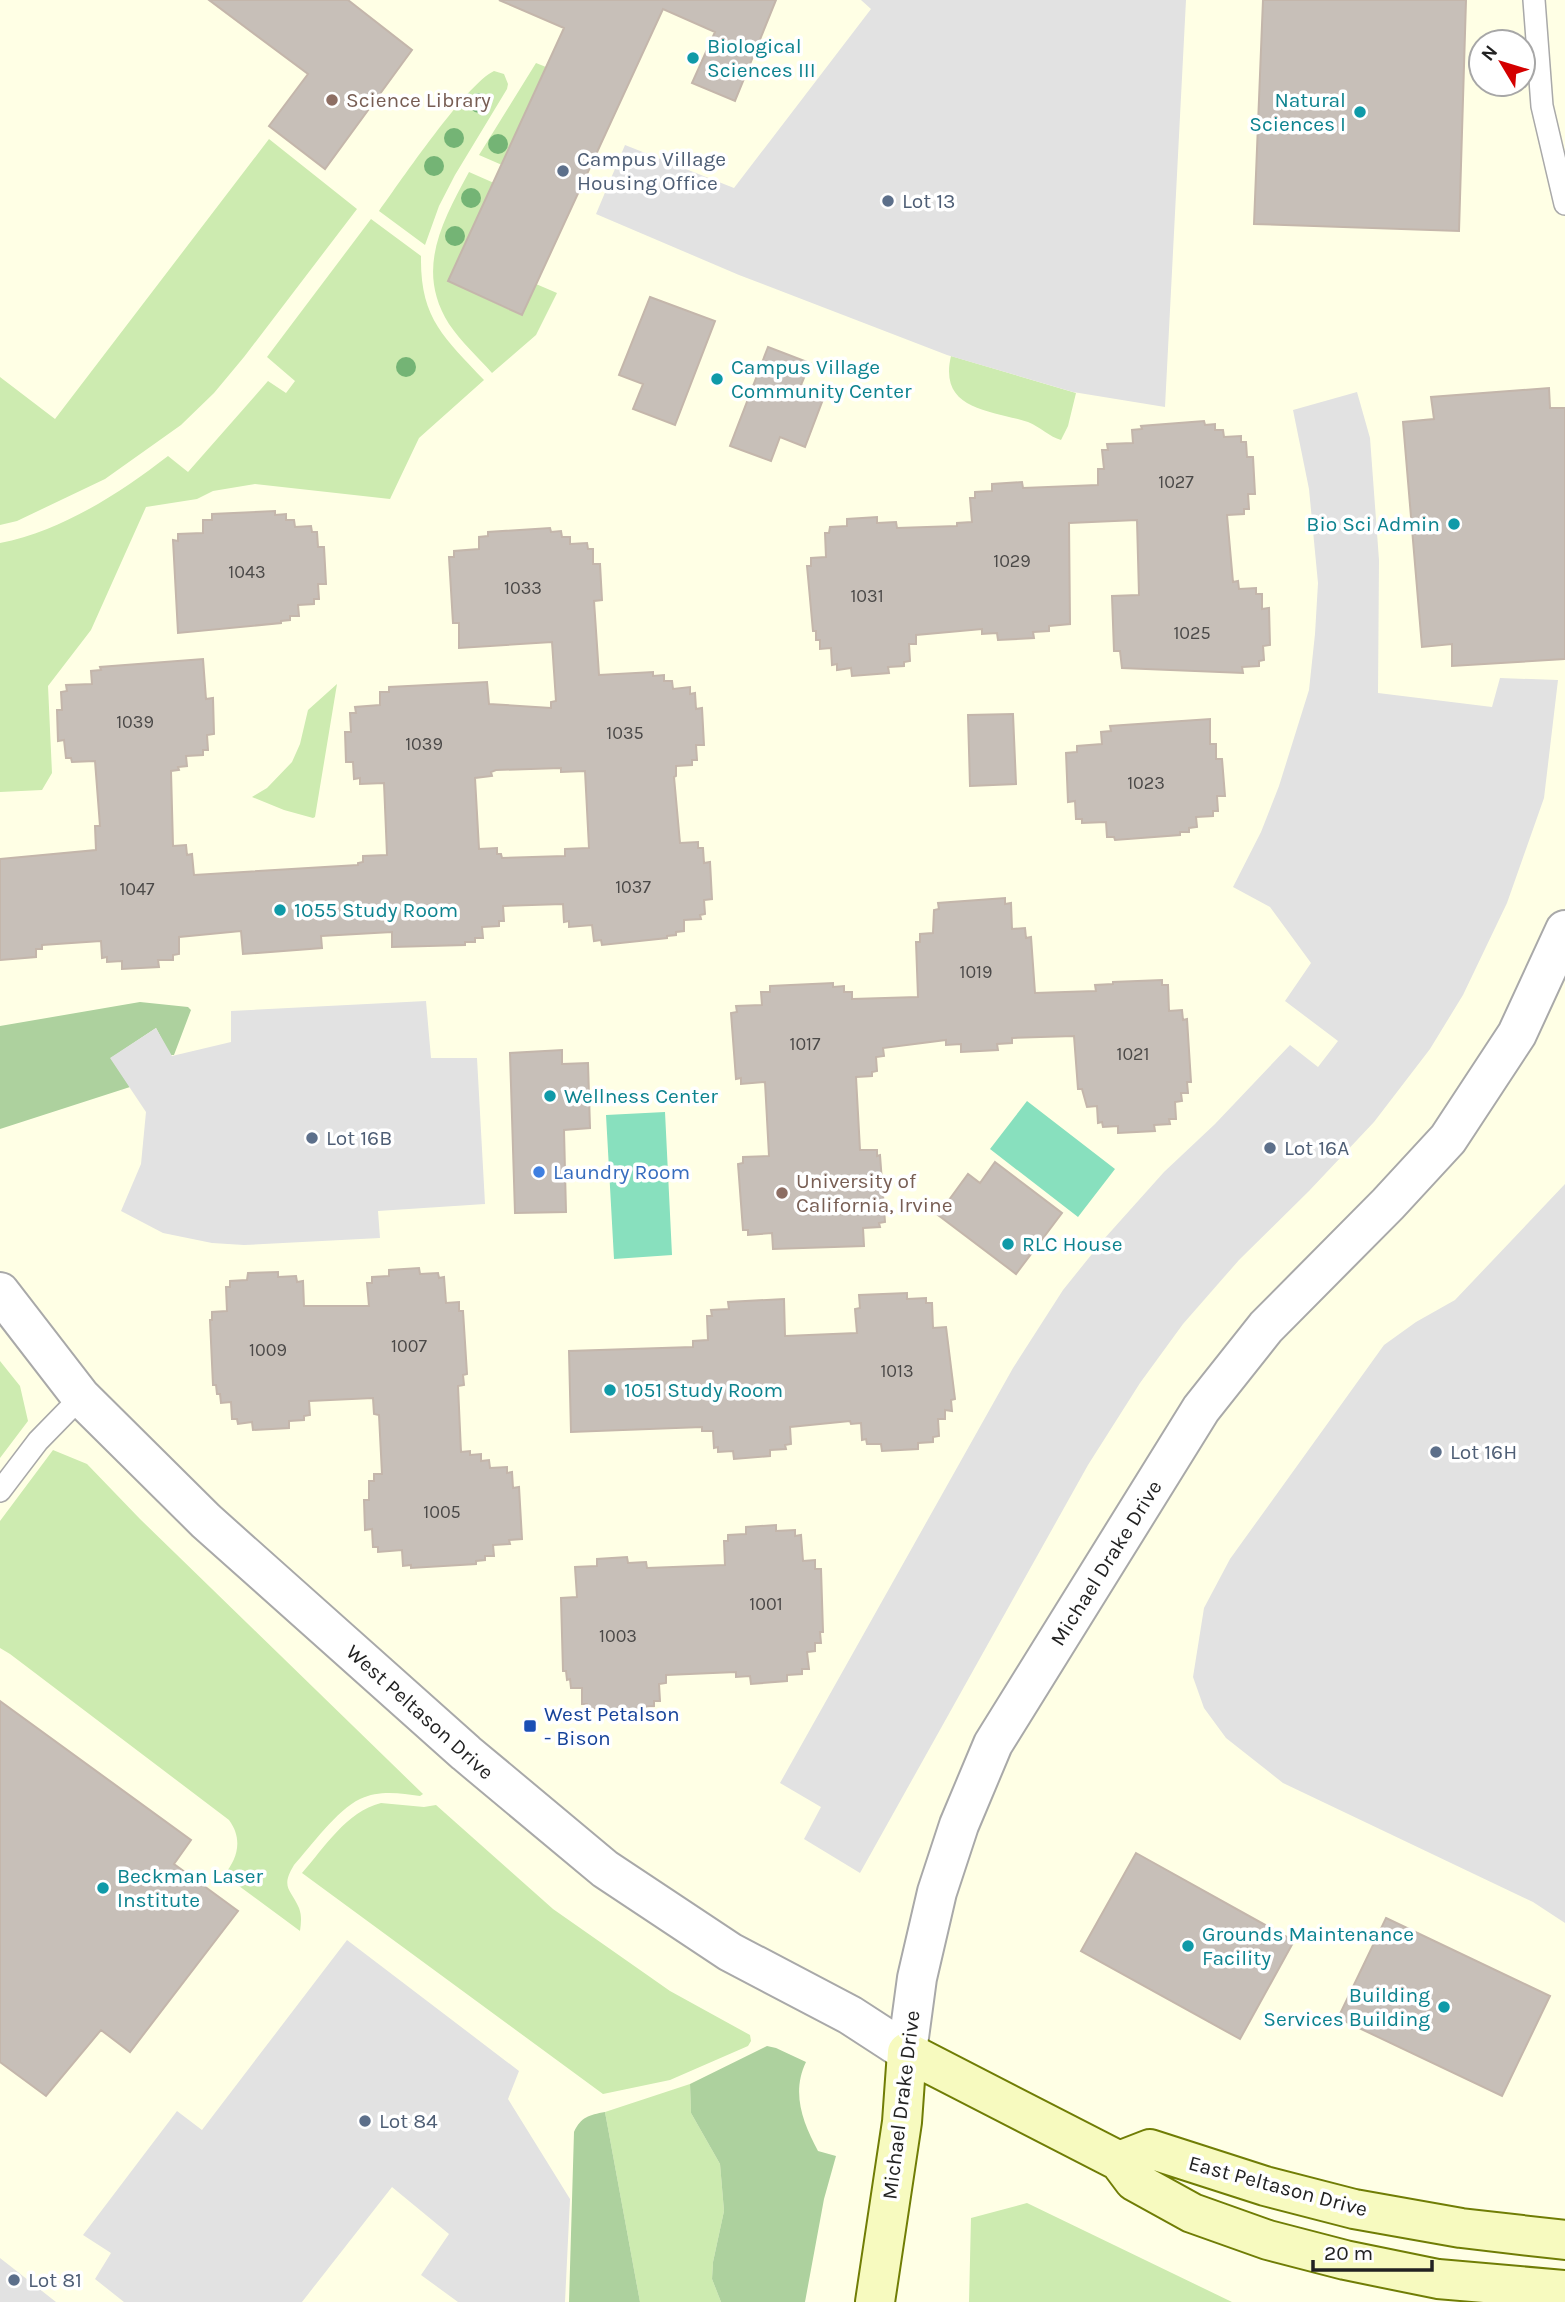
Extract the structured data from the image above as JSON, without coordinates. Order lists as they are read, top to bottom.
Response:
{
  "streets": {
    "main road": ["Michael Drake Drive", "East Peltason Drive"],
    "street": ["West Peltason Drive"]
  },
  "crossings": [
    ["Michael Drake Drive", "West Peltason Drive"],
    ["Michael Drake Drive", "East Peltason Drive"],
    ["West Peltason Drive", "East Peltason Drive"]
  ],
  "places": {
    "other": [
      "Biological Sciences III",
      "Science Library",
      "Natural Sciences I",
      "Campus Village Housing Office",
      "Lot 13",
      "Campus Village Community Center",
      "Bio Sci Admin",
      "1055 Study Room",
      "Wellness Center",
      "Lot 16B",
      "Lot 16A",
      "Laundry Room",
      "University of California, Irvine",
      "RLC House",
      "1051 Study Room",
      "Lot 16H",
      "Beckman Laser Institute",
      "Grounds Maintenance Facility",
      "Building Services Building",
      "Lot 84",
      "Lot 81"
    ],
    "transit": ["West Petalson - Bison"]
  },
  "house_numbers": [
    "1027",
    "1029",
    "1043",
    "1033",
    "1031",
    "1025",
    "1039",
    "1035",
    "1039",
    "1023",
    "1037",
    "1047",
    "1019",
    "1017",
    "1021",
    "1007",
    "1009",
    "1013",
    "1005",
    "1001",
    "1003"
  ],
  "scale_bar": "20 m",
  "north": "top left"
}
